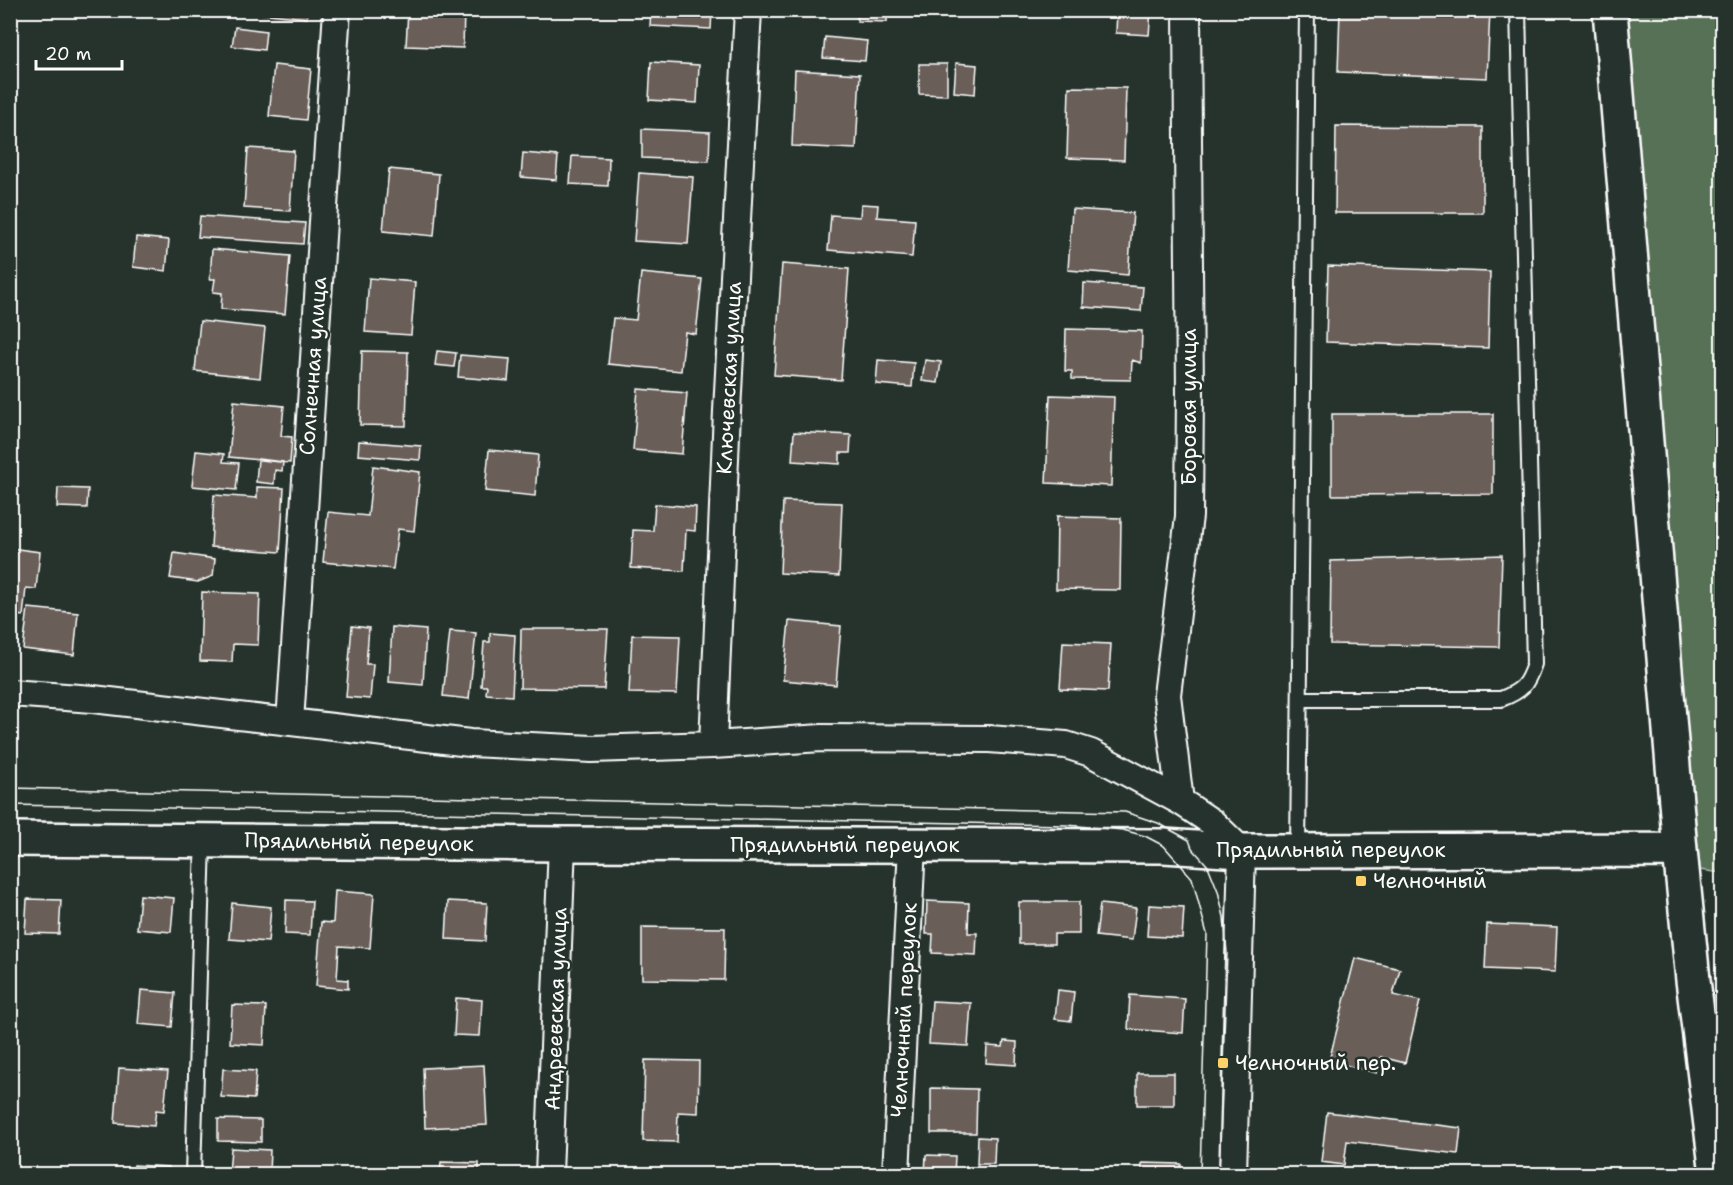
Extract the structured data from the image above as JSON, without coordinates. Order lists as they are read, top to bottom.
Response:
{
  "streets": {
    "street": [
      "Солнечная улица",
      "Ключевская улица",
      "Боровая улица",
      "Прядильный переулок",
      "Андреевская улица",
      "Челночный переулок"
    ]
  },
  "crossings": [
    ["Прядильный переулок", "Андреевская улица"],
    ["Прядильный переулок", "Челночный переулок"]
  ],
  "places": {
    "transit": ["Челночный", "Челночный пер."]
  },
  "scale_bar": "20 m"
}
